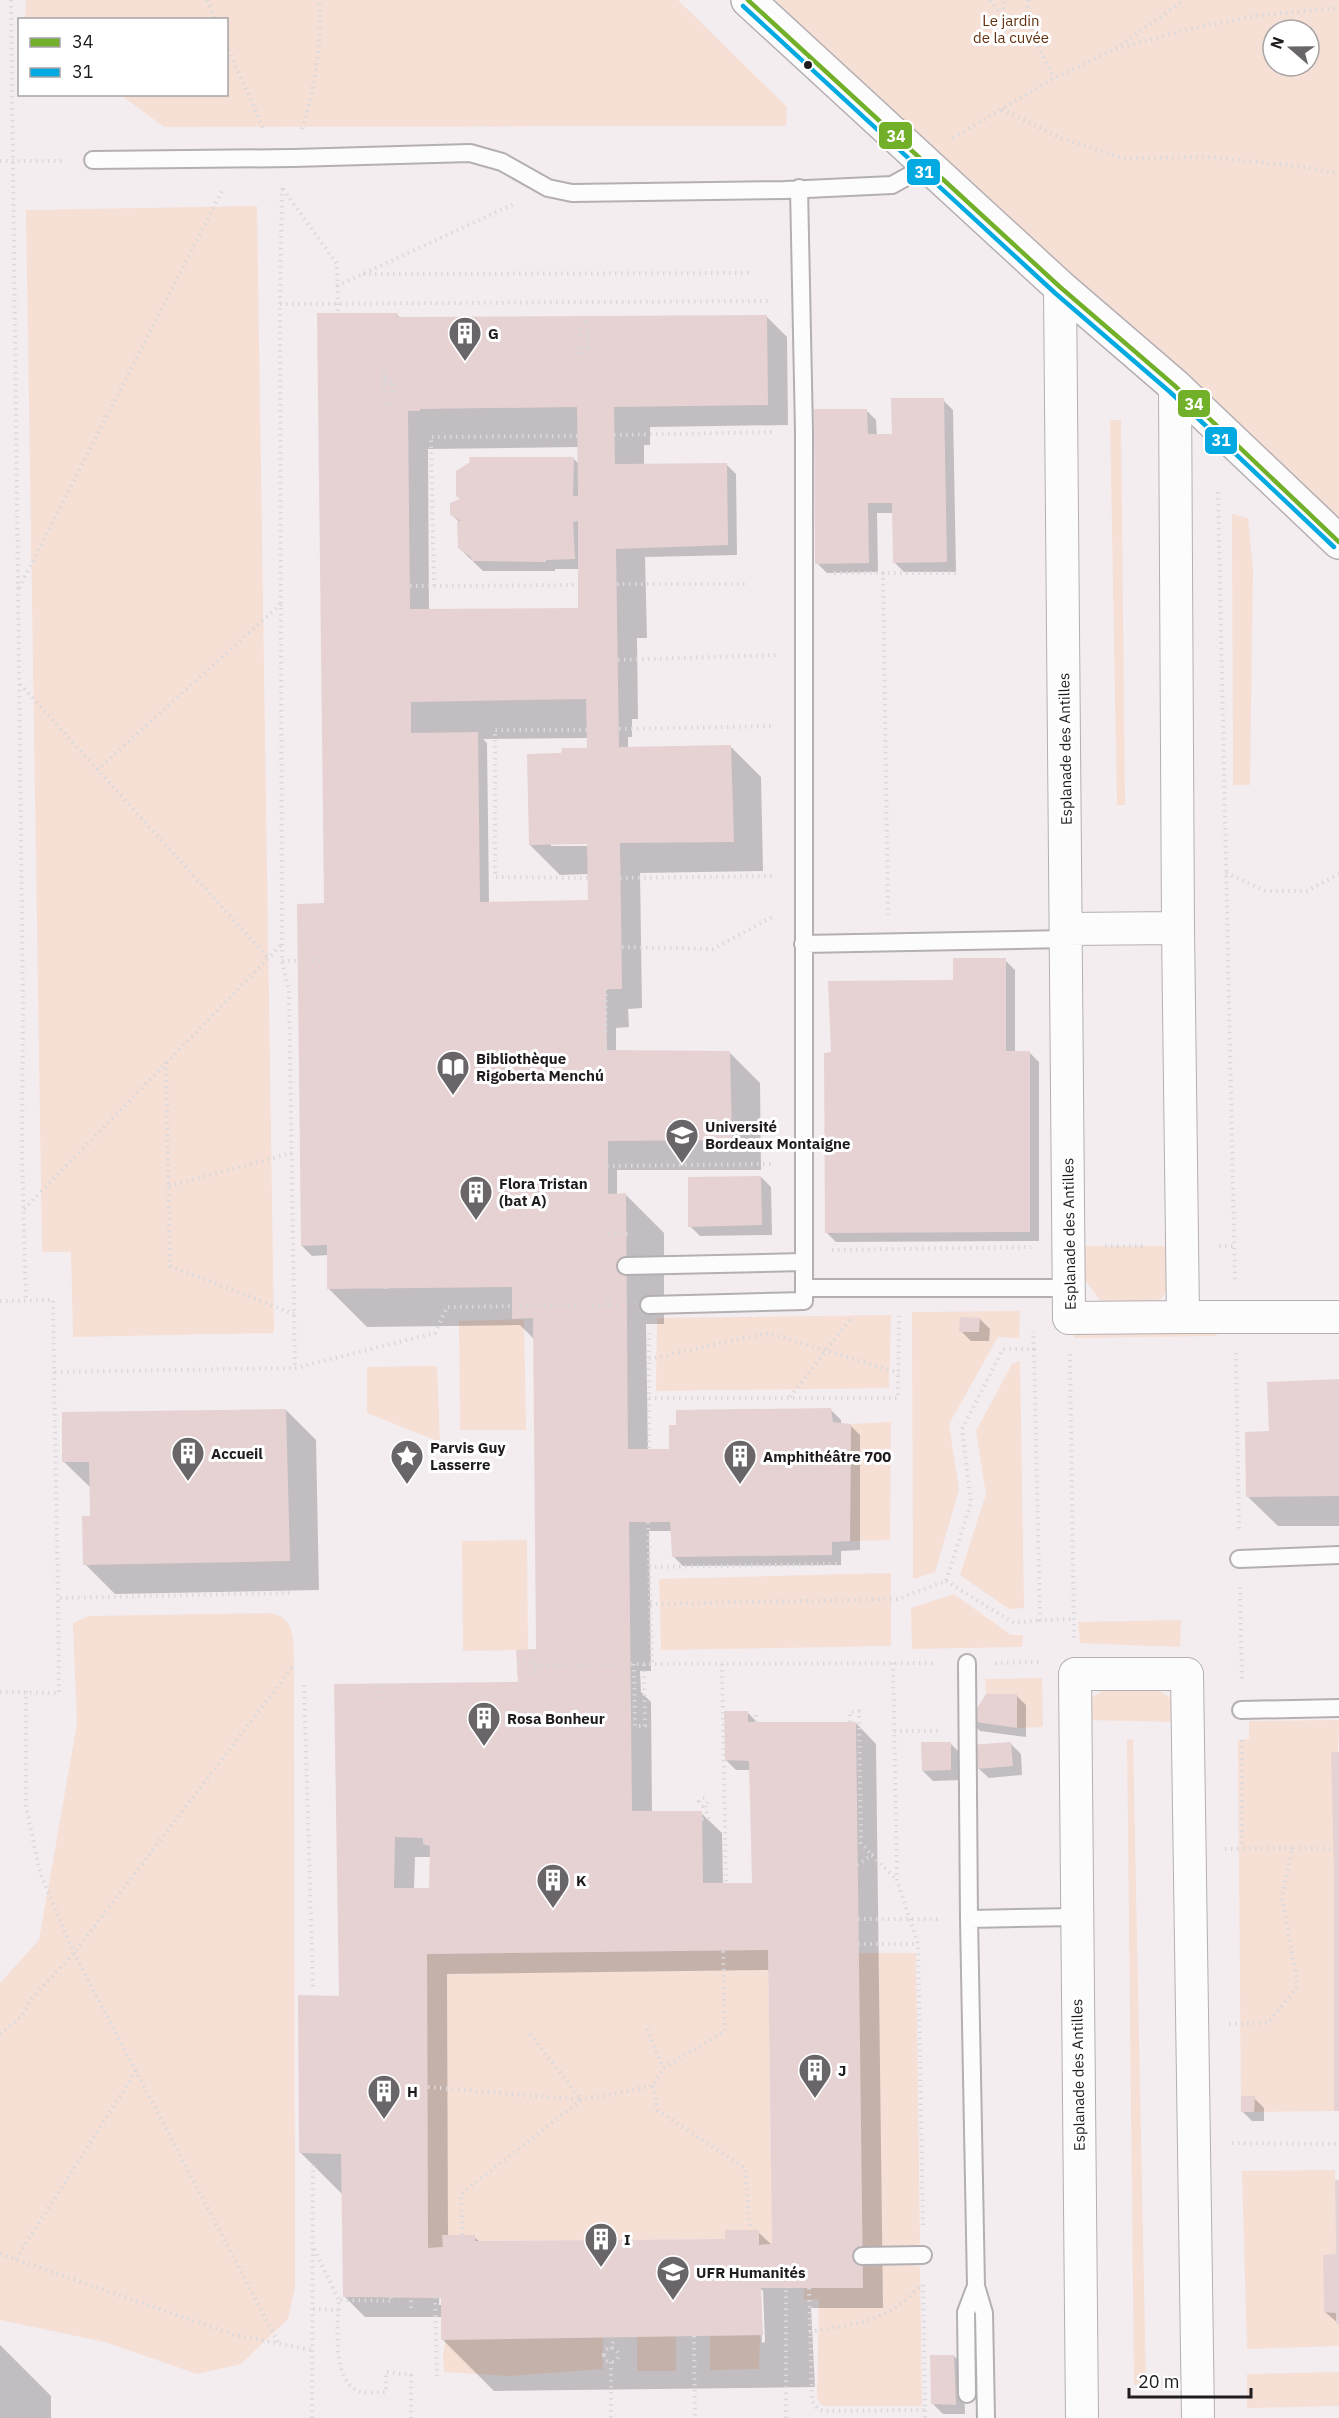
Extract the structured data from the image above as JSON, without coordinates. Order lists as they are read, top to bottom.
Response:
{
  "streets": {
    "street": ["Esplanade des Antilles"]
  },
  "parks": ["Le jardin de la cuvée"],
  "places": {
    "building": [
      "G",
      "Flora Tristan (bat A)",
      "Accueil",
      "Amphithéâtre 700",
      "Rosa Bonheur",
      "K",
      "J",
      "H",
      "I"
    ],
    "library": ["Bibliothèque Rigoberta Menchú"],
    "school or university": ["Université Bordeaux Montaigne", "UFR Humanités"],
    "place": ["Parvis Guy Lasserre"]
  },
  "lines": ["transit line 34", "transit line 31"],
  "legend": ["34", "31"],
  "scale_bar": "20 m",
  "north": "left"
}
